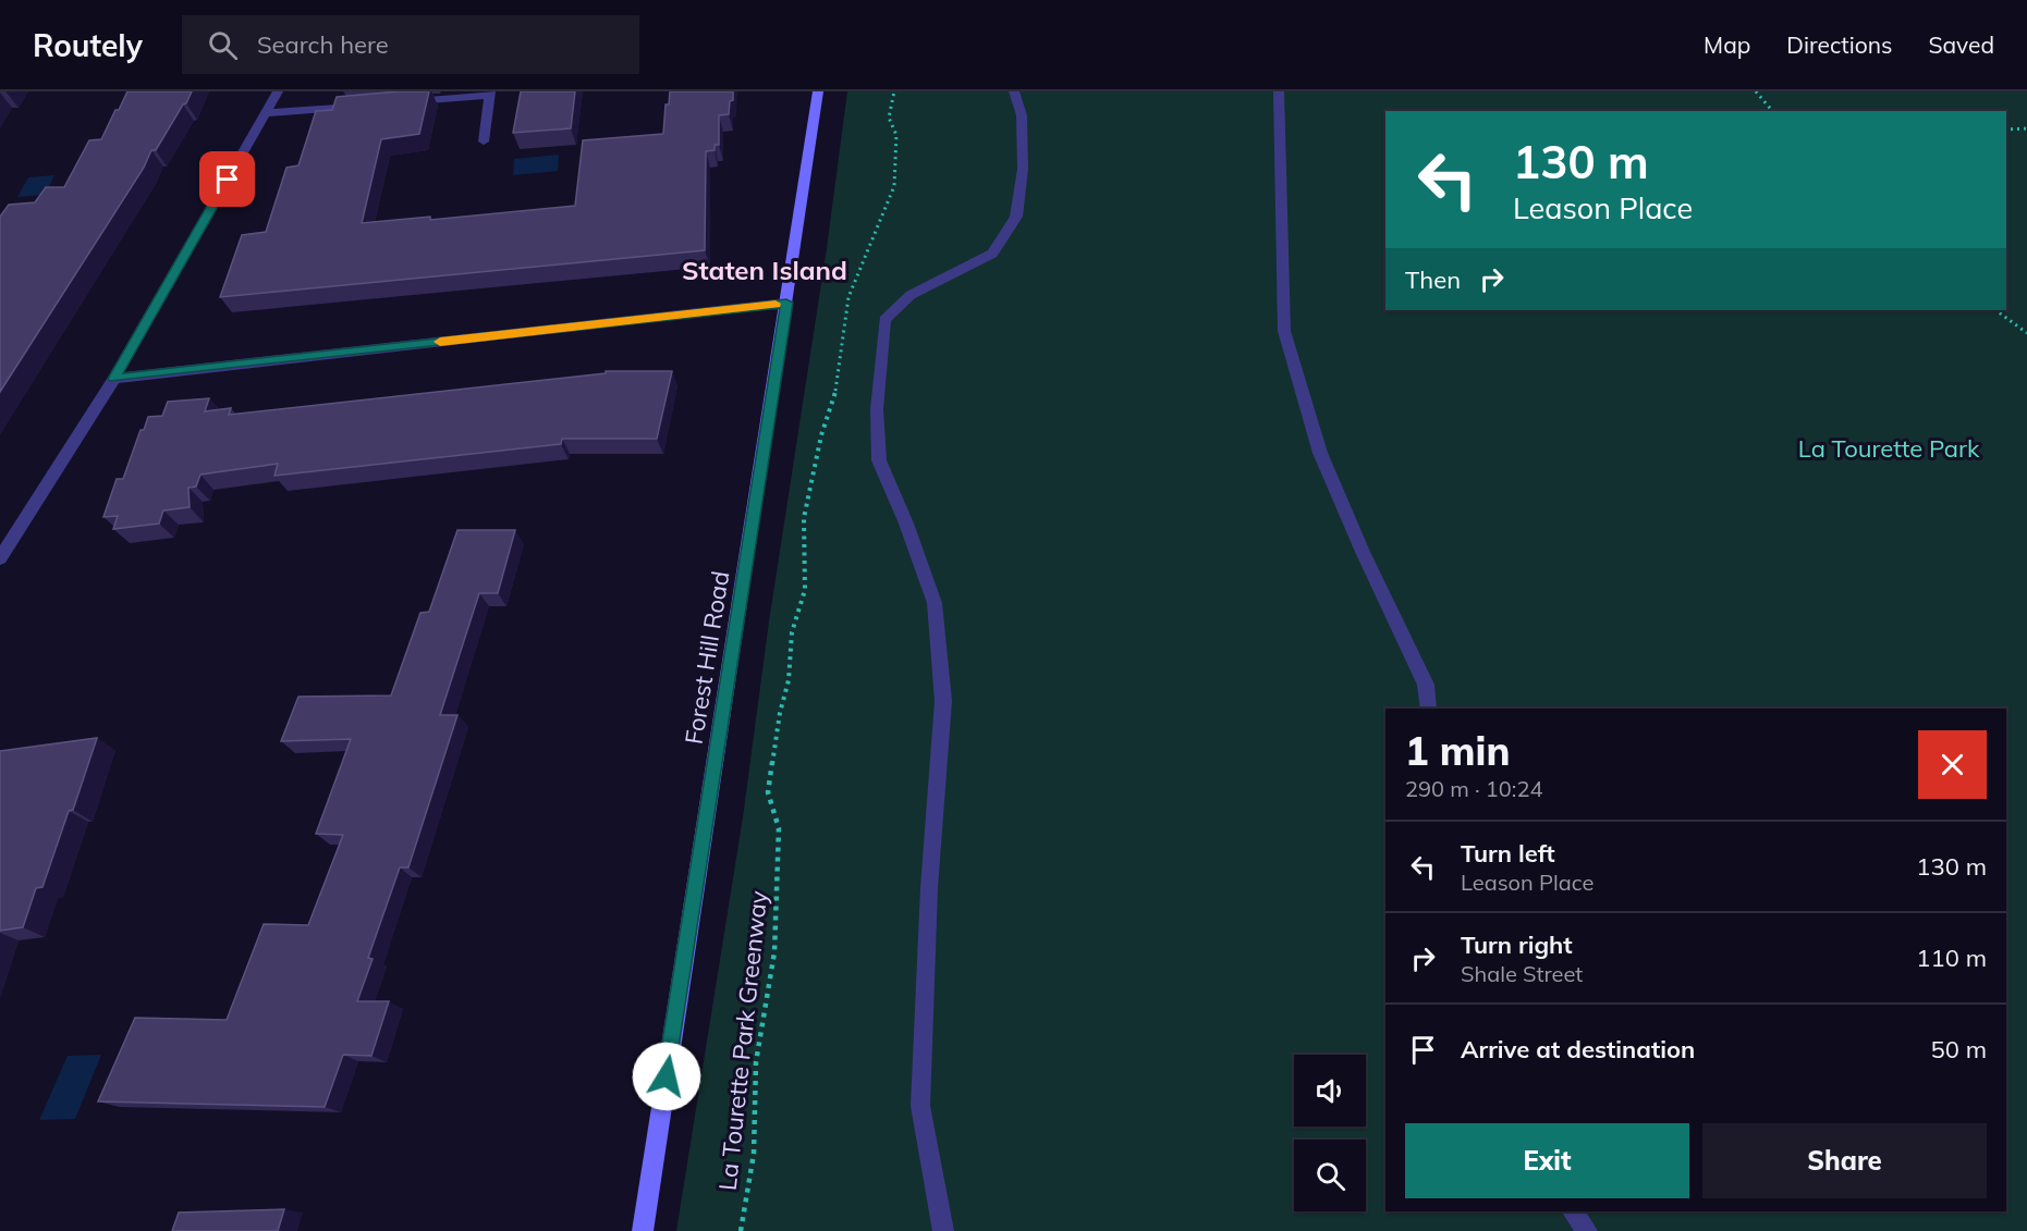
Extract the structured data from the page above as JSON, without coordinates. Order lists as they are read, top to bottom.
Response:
{
  "streets": {
    "street": ["Forest Hill Road"],
    "path": ["La Tourette Park Greenway"]
  },
  "districts": ["Staten Island"],
  "parks": ["La Tourette Park"],
  "page": {
    "header": "Routely",
    "search": "Search here",
    "nav": ["Map", "Directions", "Saved"],
    "turn": ["130 m", "Leason Place"],
    "then": "Then",
    "heading": ["1 min", "290 m · 10:24"],
    "list": [
      {
        "name": "Turn left",
        "note": "Leason Place",
        "value": "130 m"
      },
      {
        "name": "Turn right",
        "note": "Shale Street",
        "value": "110 m"
      },
      {
        "name": "Arrive at destination",
        "value": "50 m"
      }
    ],
    "buttons": ["Exit", "Share"]
  }
}
